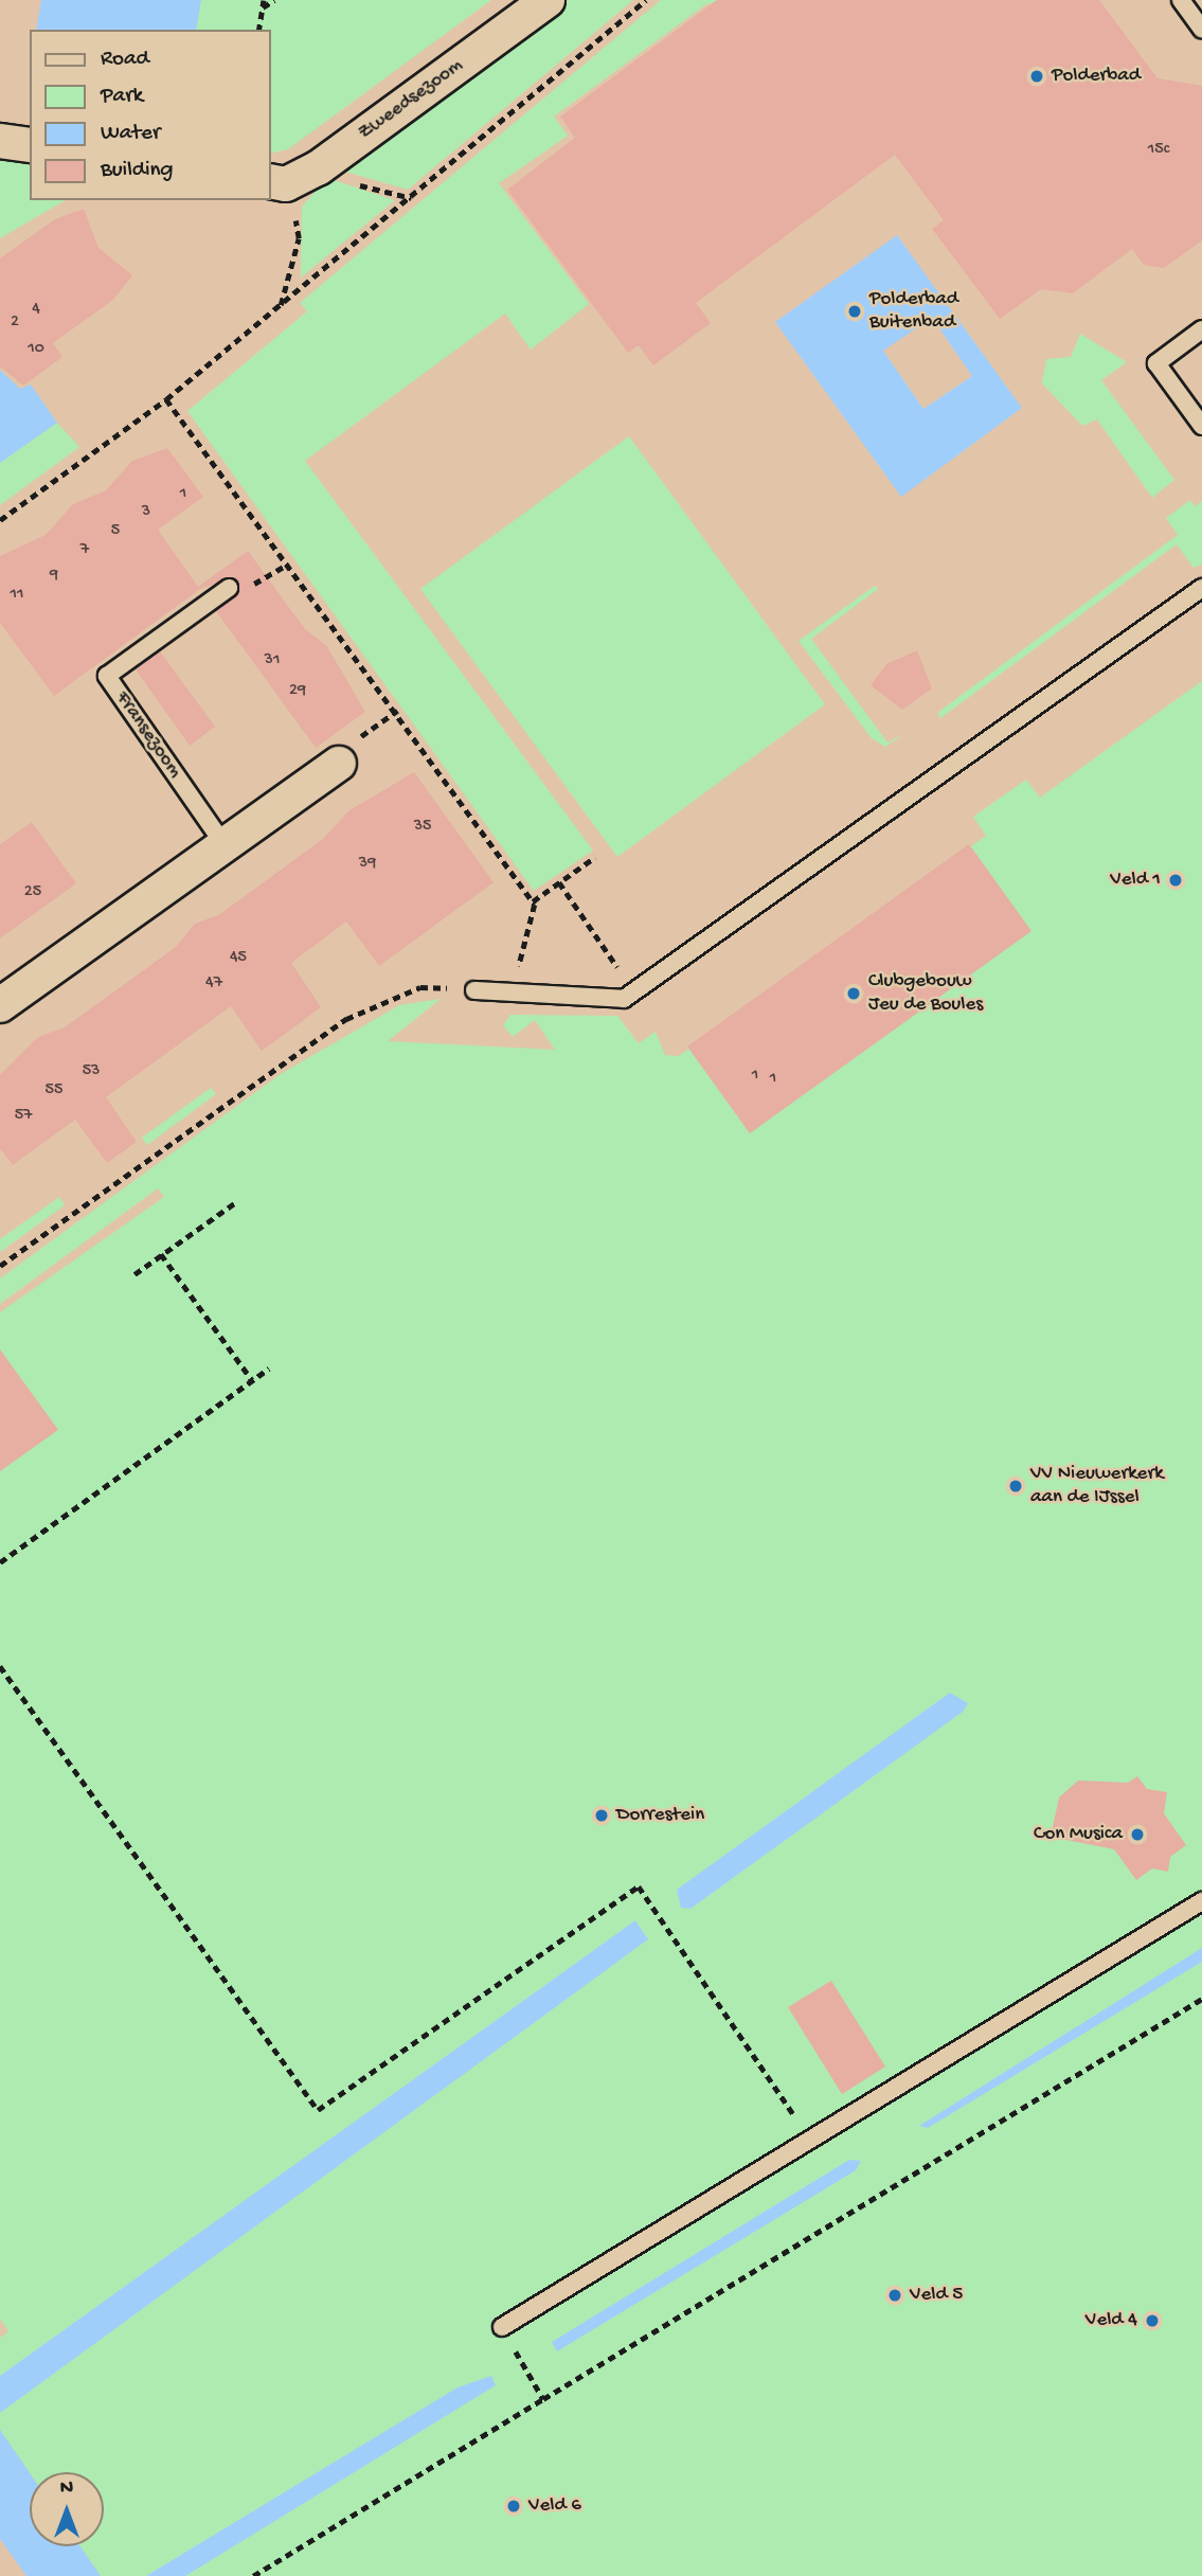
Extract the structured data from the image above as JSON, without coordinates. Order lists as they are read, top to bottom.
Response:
{
  "streets": {
    "street": ["Zweedsezoom"],
    "lane": ["Fransezoom"]
  },
  "places": [
    "Polderbad",
    "Polderbad Buitenbad",
    "Veld 1",
    "Clubgebouw Jeu de Boules",
    "VV Nieuwerkerk aan de IJssel",
    "Dorrestein",
    "Con Musica",
    "Veld 5",
    "Veld 4",
    "Veld 6"
  ],
  "house_numbers": [
    "15c",
    "4",
    "2",
    "10",
    "1",
    "3",
    "5",
    "7",
    "9",
    "11",
    "31",
    "29",
    "35",
    "39",
    "25",
    "45",
    "47",
    "53",
    "1",
    "1",
    "55",
    "57"
  ],
  "legend": [
    "Road",
    "Park",
    "Water",
    "Building"
  ],
  "north": "top"
}
